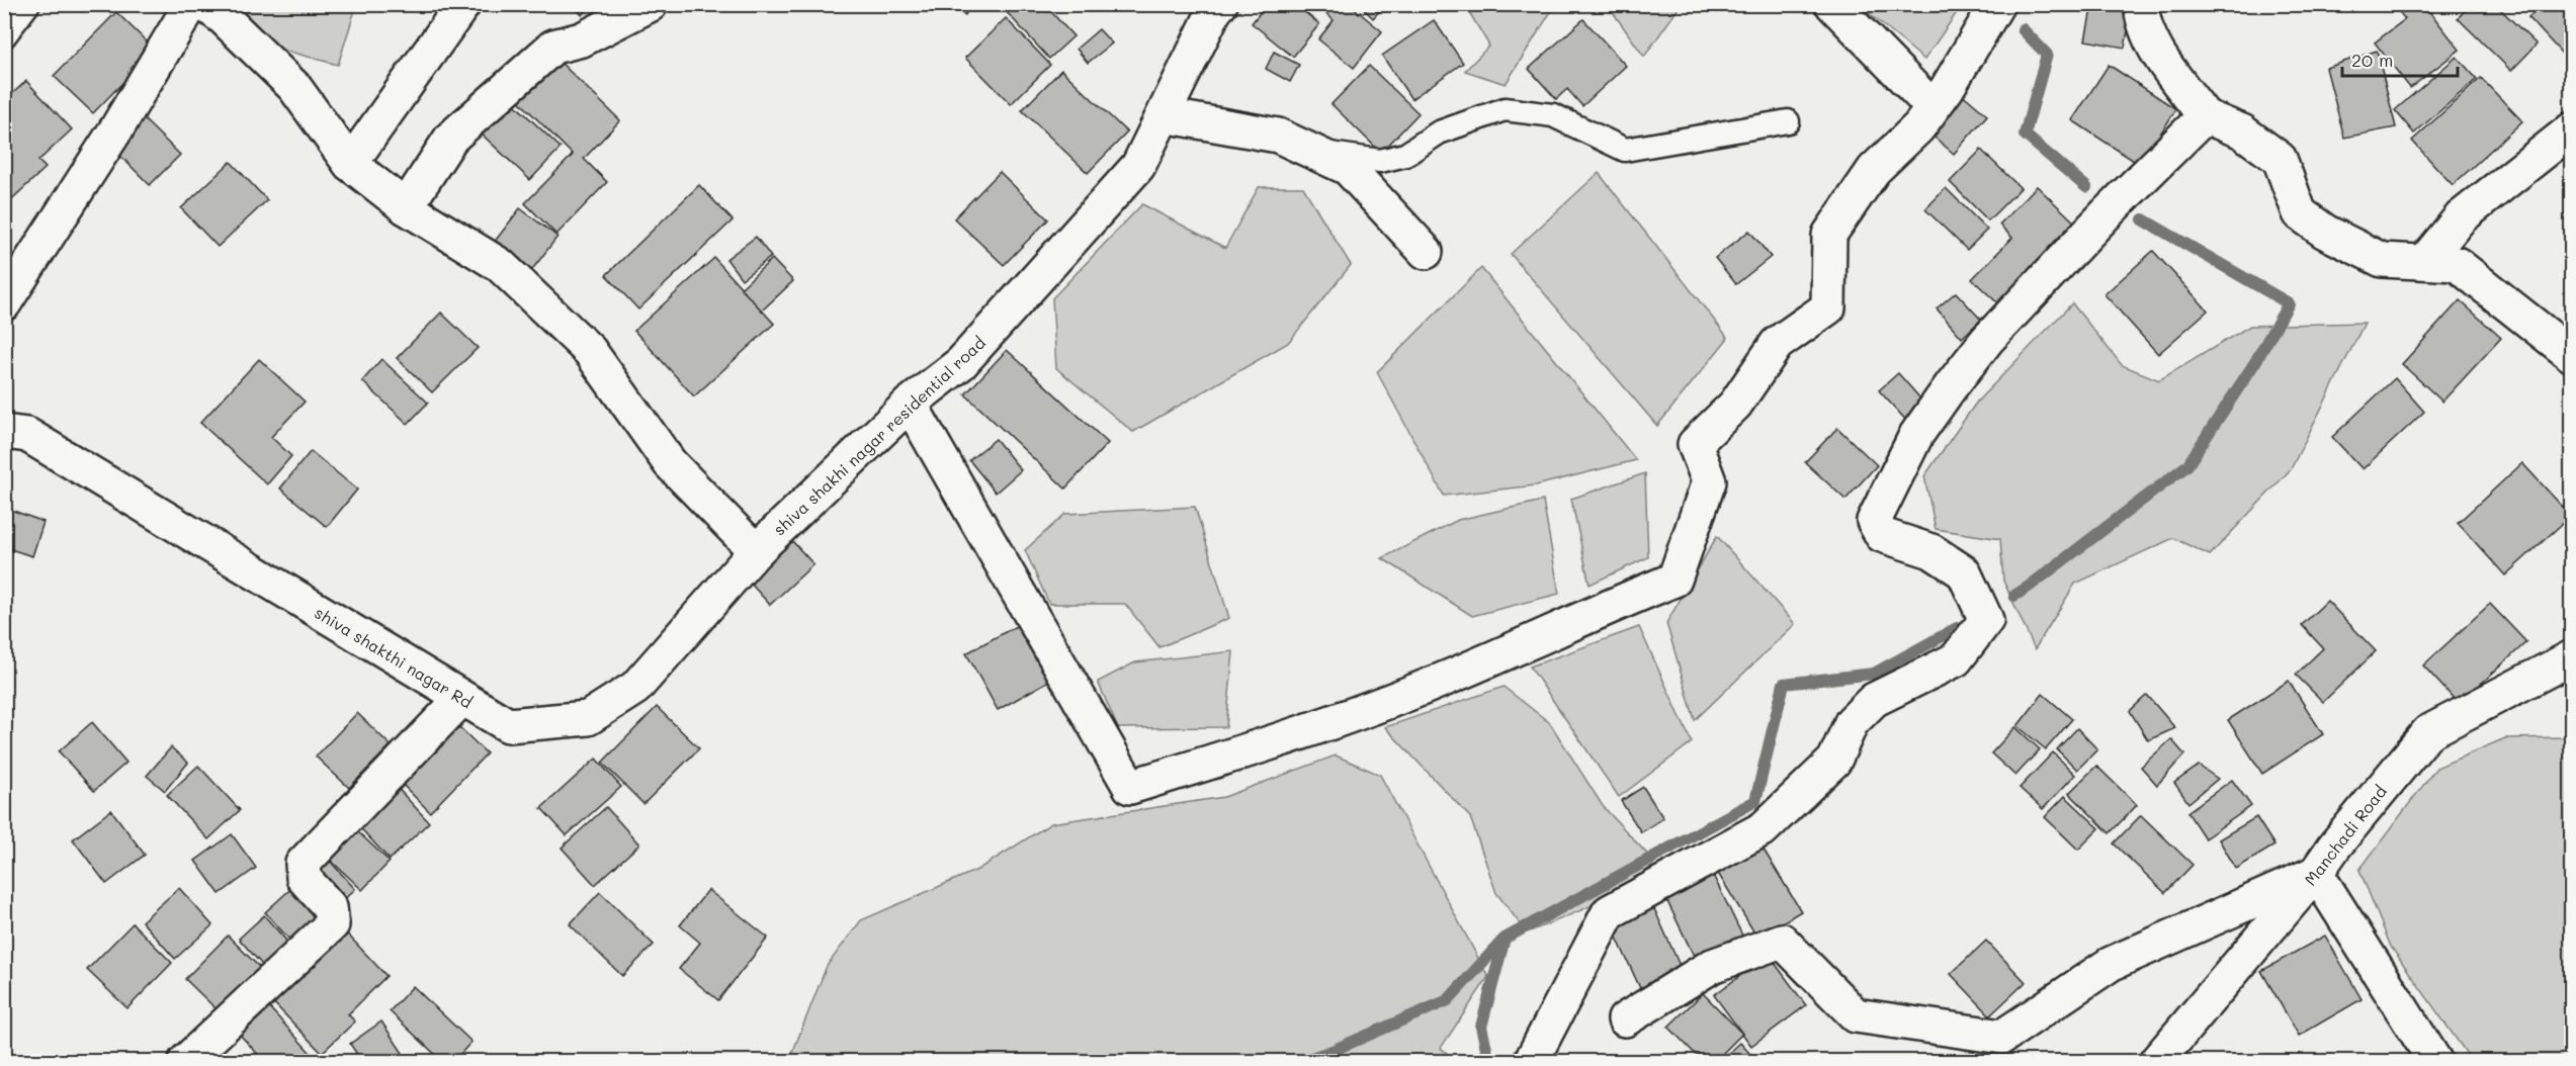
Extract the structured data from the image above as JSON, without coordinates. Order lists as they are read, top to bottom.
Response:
{
  "streets": {
    "street": ["shiva shakhi nagar residential road", "shiva shakthi nagar Rd", "Manchadi Road"]
  },
  "crossings": [
    ["shiva shakhi nagar residential road", "shiva shakthi nagar Rd"]
  ],
  "scale_bar": "20 m"
}
